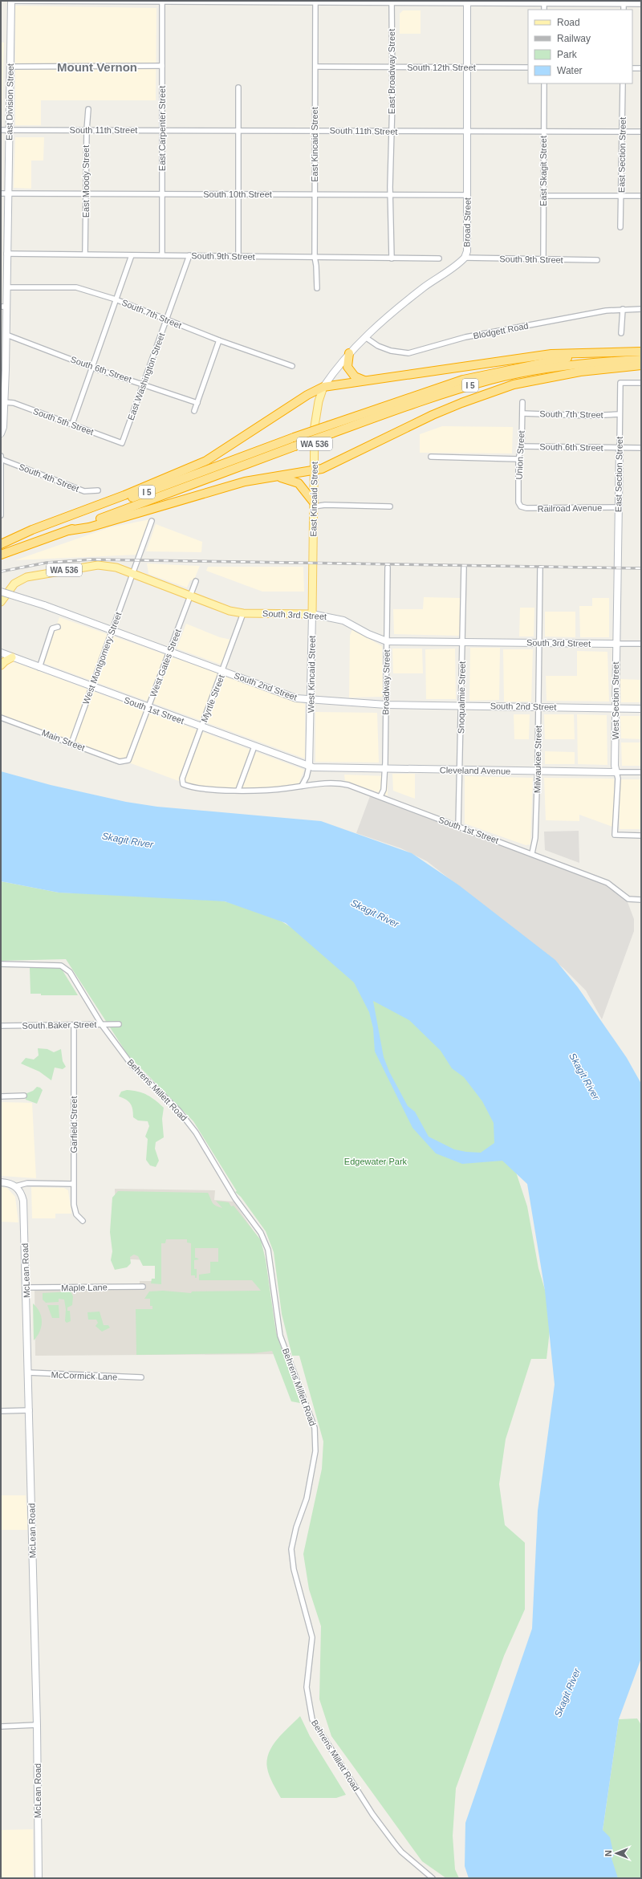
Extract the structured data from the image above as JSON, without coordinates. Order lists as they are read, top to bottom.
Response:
{
  "streets": {
    "highway": ["I 5"],
    "main road": [
      "East Kincaid Street",
      "Broad Street",
      "WA 536",
      "South 3rd Street",
      "West Kincaid Street"
    ],
    "street": [
      "South 12th Street",
      "East Broadway Street",
      "East Division Street",
      "East Carpenter Street",
      "South 11th Street",
      "East Section Street",
      "East Skagit Street",
      "East Moody Street",
      "South 10th Street",
      "South 9th Street",
      "South 7th Street",
      "Blodgett Road",
      "South 6th Street",
      "East Washington Street",
      "South 5th Street",
      "Union Street",
      "South 4th Street",
      "Railroad Avenue",
      "West Montgomery Street",
      "West Gates Street",
      "Broadway Street",
      "South 2nd Street",
      "Snoqualmie Street",
      "Myrtle Street",
      "West Section Street",
      "South 1st Street",
      "Main Street",
      "Milwaukee Street",
      "Cleveland Avenue",
      "South Baker Street",
      "Behrens Millett Road",
      "Garfield Street",
      "McLean Road",
      "Maple Lane",
      "McCormick Lane"
    ]
  },
  "crossings": [
    ["South 12th Street", "East Broadway Street"],
    ["South 12th Street", "East Kincaid Street"],
    ["South 12th Street", "Broad Street"],
    ["East Broadway Street", "South 11th Street"],
    ["East Broadway Street", "South 10th Street"],
    ["East Broadway Street", "South 9th Street"],
    ["East Division Street", "South 11th Street"],
    ["East Division Street", "South 10th Street"],
    ["East Division Street", "South 9th Street"],
    ["East Division Street", "South 7th Street"],
    ["East Division Street", "South 6th Street"],
    ["East Division Street", "South 5th Street"],
    ["East Carpenter Street", "South 11th Street"],
    ["East Carpenter Street", "South 10th Street"],
    ["East Carpenter Street", "South 9th Street"],
    ["South 11th Street", "East Kincaid Street"],
    ["South 11th Street", "East Section Street"],
    ["South 11th Street", "East Skagit Street"],
    ["South 11th Street", "East Moody Street"],
    ["South 11th Street", "Broad Street"],
    ["East Kincaid Street", "South 10th Street"],
    ["East Kincaid Street", "Broad Street"],
    ["East Kincaid Street", "South 9th Street"],
    ["East Kincaid Street", "West Kincaid Street"],
    ["East Section Street", "South 7th Street"],
    ["East Section Street", "South 6th Street"],
    ["East Section Street", "Railroad Avenue"],
    ["East Section Street", "West Section Street"],
    ["East Skagit Street", "South 9th Street"],
    ["East Moody Street", "South 10th Street"],
    ["East Moody Street", "South 9th Street"],
    ["South 10th Street", "Broad Street"],
    ["Broad Street", "South 9th Street"],
    ["Broad Street", "Blodgett Road"],
    ["South 9th Street", "East Washington Street"],
    ["South 7th Street", "East Washington Street"],
    ["South 7th Street", "Union Street"],
    ["South 6th Street", "East Washington Street"],
    ["South 6th Street", "Union Street"],
    ["East Washington Street", "South 5th Street"],
    ["Union Street", "Railroad Avenue"],
    ["South 3rd Street", "West Montgomery Street"],
    ["South 3rd Street", "West Gates Street"],
    ["South 3rd Street", "West Kincaid Street"],
    ["South 3rd Street", "Broadway Street"],
    ["South 3rd Street", "Snoqualmie Street"],
    ["South 3rd Street", "Myrtle Street"],
    ["South 3rd Street", "West Section Street"],
    ["South 3rd Street", "Milwaukee Street"],
    ["West Montgomery Street", "South 2nd Street"],
    ["West Montgomery Street", "South 1st Street"],
    ["West Montgomery Street", "Main Street"],
    ["West Gates Street", "South 2nd Street"],
    ["West Gates Street", "South 1st Street"],
    ["West Gates Street", "Main Street"],
    ["West Kincaid Street", "South 2nd Street"],
    ["West Kincaid Street", "South 1st Street"],
    ["West Kincaid Street", "Cleveland Avenue"],
    ["Broadway Street", "South 2nd Street"],
    ["Broadway Street", "South 1st Street"],
    ["Broadway Street", "Cleveland Avenue"],
    ["South 2nd Street", "Snoqualmie Street"],
    ["South 2nd Street", "Myrtle Street"],
    ["South 2nd Street", "West Section Street"],
    ["South 2nd Street", "Milwaukee Street"],
    ["Snoqualmie Street", "South 1st Street"],
    ["Snoqualmie Street", "Cleveland Avenue"],
    ["Myrtle Street", "South 1st Street"],
    ["West Section Street", "Cleveland Avenue"],
    ["South 1st Street", "Milwaukee Street"],
    ["South 1st Street", "Cleveland Avenue"],
    ["Milwaukee Street", "Cleveland Avenue"],
    ["South Baker Street", "Behrens Millett Road"],
    ["South Baker Street", "Garfield Street"],
    ["McLean Road", "Maple Lane"],
    ["McLean Road", "McCormick Lane"]
  ],
  "districts": ["Mount Vernon"],
  "water": ["Skagit River"],
  "parks": ["Edgewater Park"],
  "legend": [
    "Road",
    "Railway",
    "Park",
    "Water"
  ],
  "north": "left"
}
